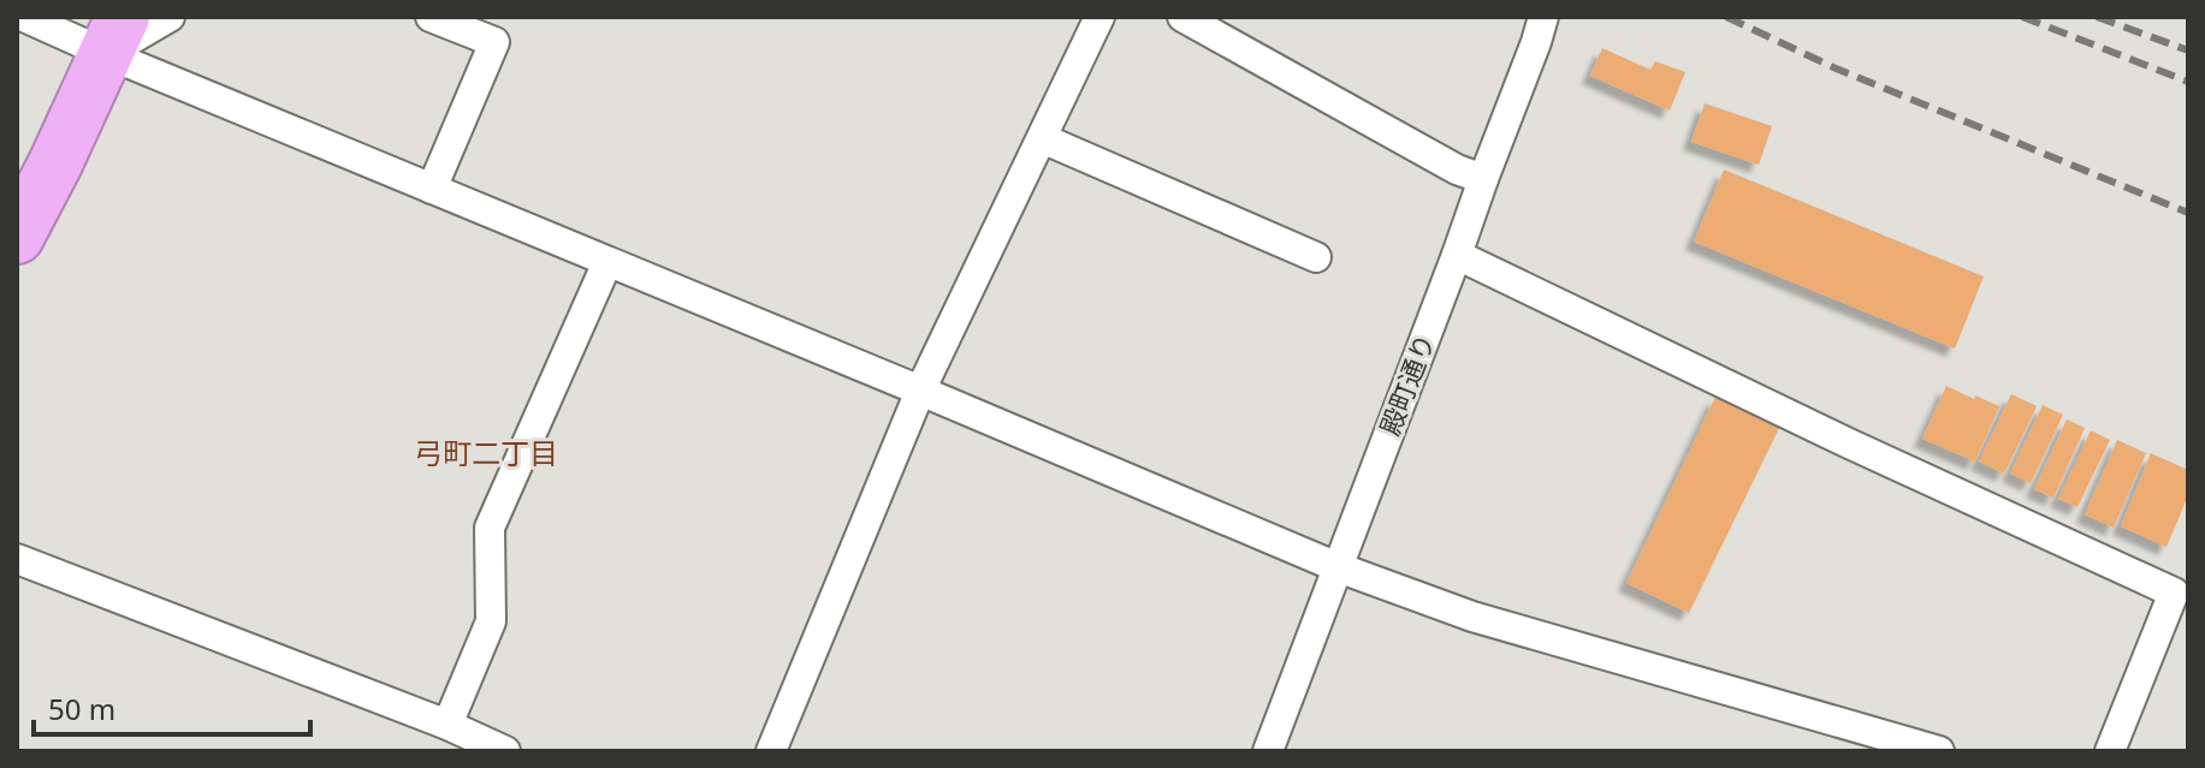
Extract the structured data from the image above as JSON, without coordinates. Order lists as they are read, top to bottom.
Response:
{
  "streets": {
    "street": ["殿町通り"]
  },
  "districts": ["弓町二丁目"],
  "scale_bar": "50 m"
}
